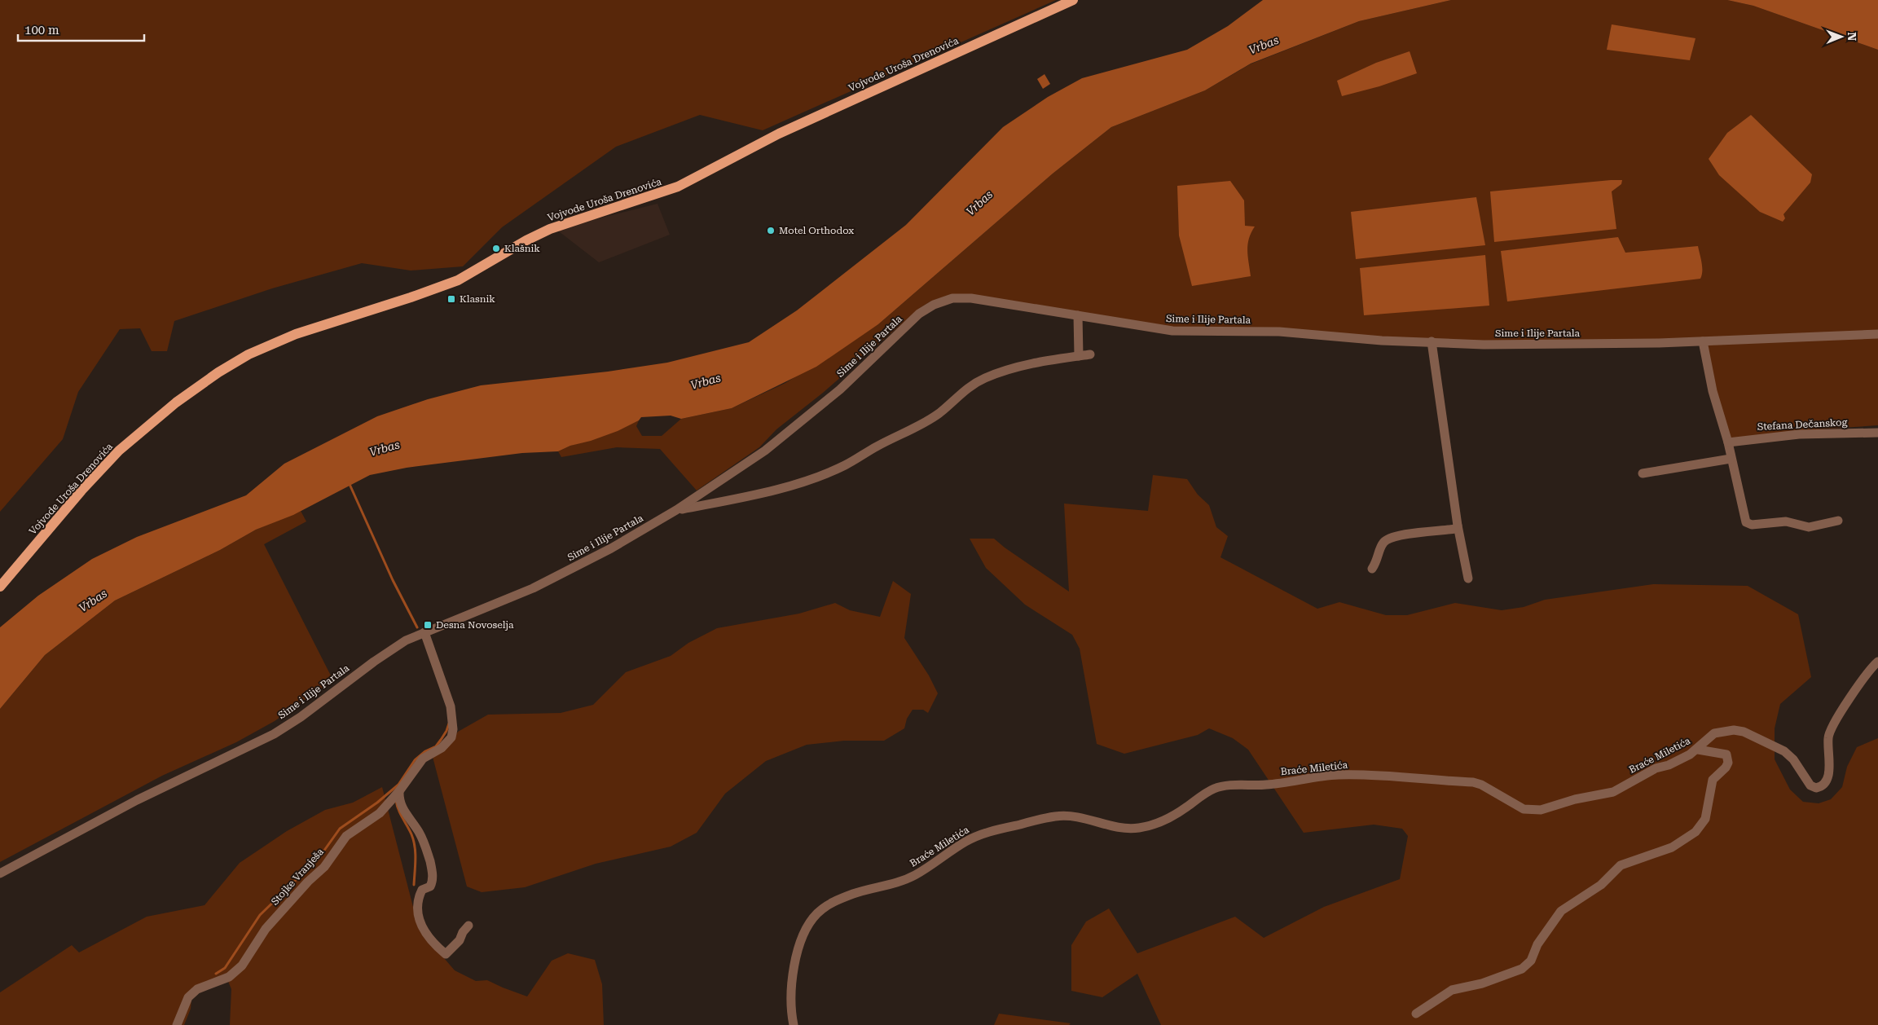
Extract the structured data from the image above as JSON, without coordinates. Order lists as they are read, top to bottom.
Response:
{
  "streets": {
    "main road": ["Vojvode Uroša Drenovića"],
    "street": [
      "Sime i Ilije Partala",
      "Stefana Dečanskog",
      "Braće Miletića",
      "Stojke Vranješa"
    ]
  },
  "crossings": [
    ["Sime i Ilije Partala", "Stojke Vranješa"]
  ],
  "water": ["Vrbas"],
  "places": {
    "other": ["Motel Orthodox", "Klašnik"],
    "transit": ["Klasnik", "Desna Novoselja"]
  },
  "scale_bar": "100 m",
  "north": "right"
}
